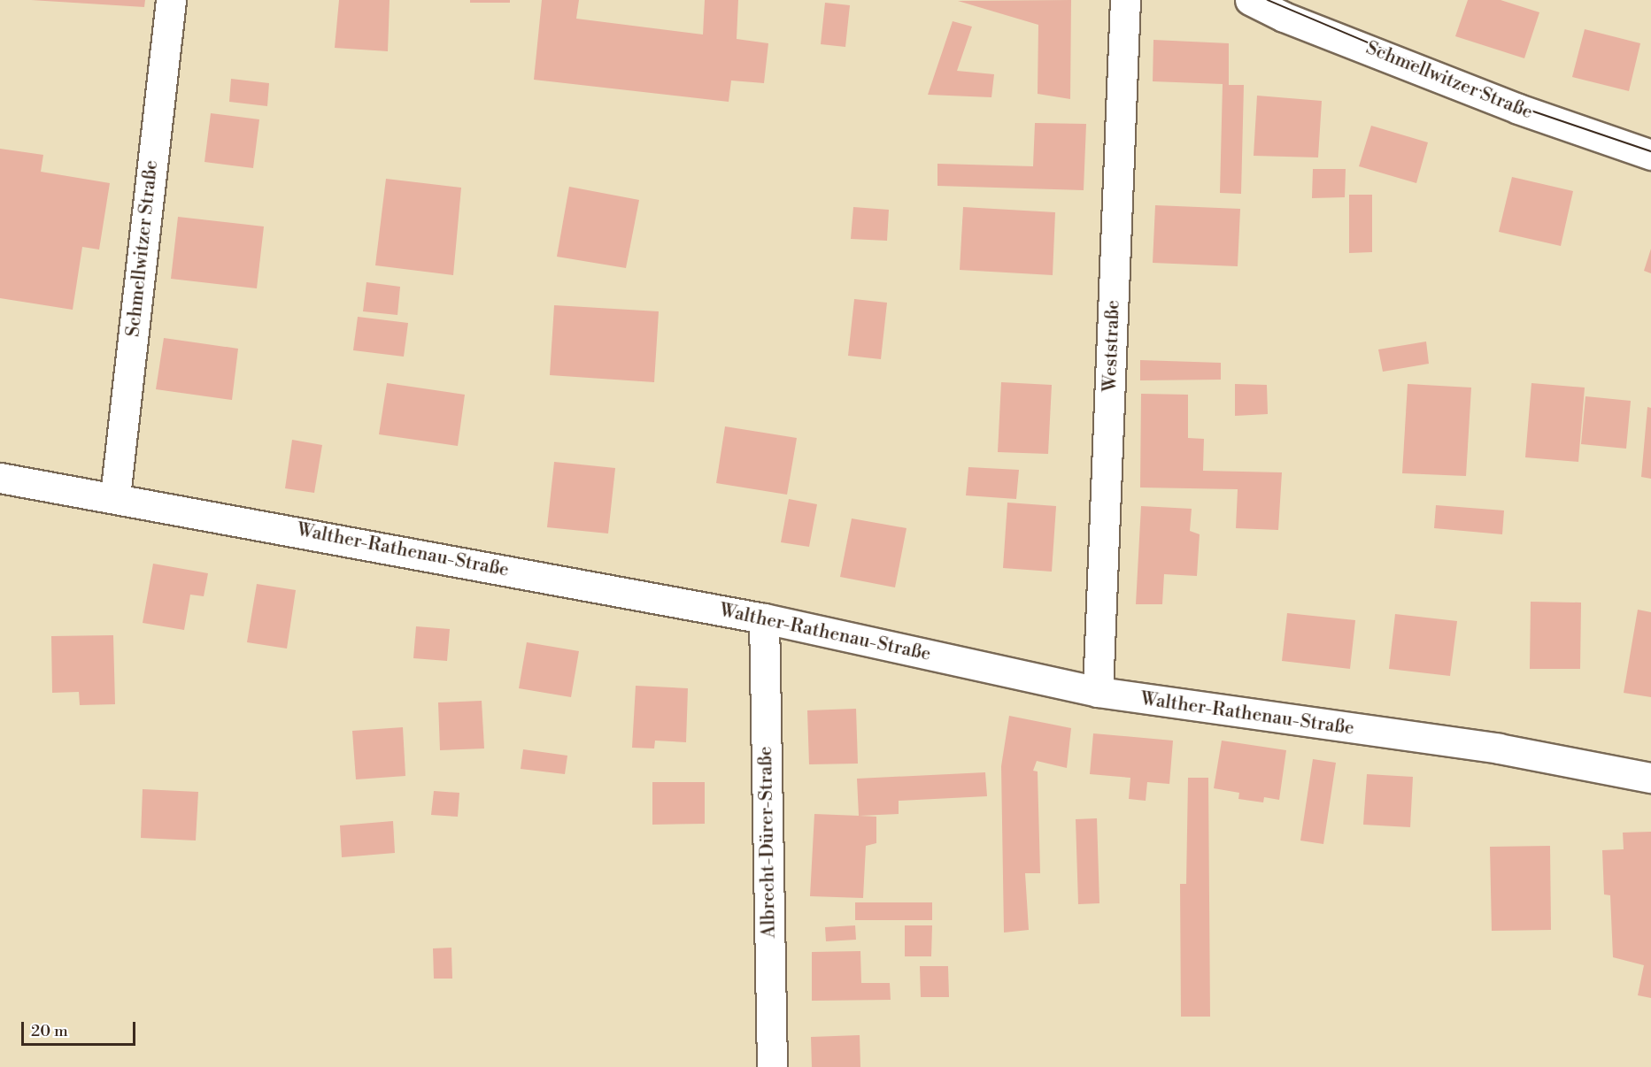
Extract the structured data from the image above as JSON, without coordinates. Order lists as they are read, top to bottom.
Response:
{
  "streets": {
    "street": [
      "Schmellwitzer Straße",
      "Weststraße",
      "Walther-Rathenau-Straße",
      "Albrecht-Dürer-Straße"
    ]
  },
  "crossings": [
    ["Schmellwitzer Straße", "Walther-Rathenau-Straße"],
    ["Weststraße", "Walther-Rathenau-Straße"],
    ["Walther-Rathenau-Straße", "Albrecht-Dürer-Straße"]
  ],
  "scale_bar": "20 m"
}
